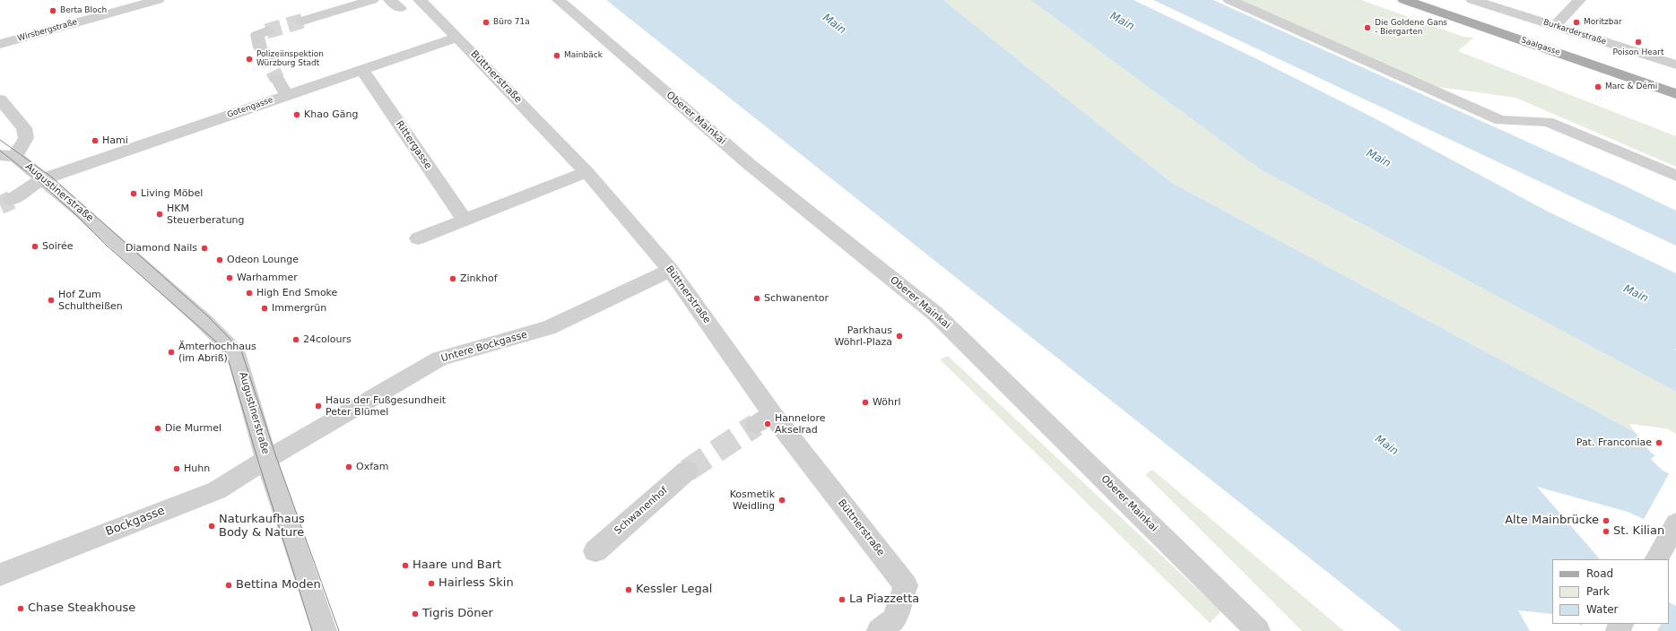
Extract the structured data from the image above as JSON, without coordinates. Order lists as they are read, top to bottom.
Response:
{
  "streets": {
    "main road": ["Saalgasse"],
    "street": [
      "Wirsbergstraße",
      "Burkarderstraße",
      "Büttnerstraße",
      "Gotengasse",
      "Oberer Mainkai",
      "Rittergasse",
      "Augustinerstraße",
      "Untere Bockgasse",
      "Schwanenhof",
      "Bockgasse"
    ]
  },
  "crossings": [
    ["Büttnerstraße", "Gotengasse"],
    ["Büttnerstraße", "Untere Bockgasse"],
    ["Gotengasse", "Rittergasse"],
    ["Gotengasse", "Augustinerstraße"],
    ["Augustinerstraße", "Untere Bockgasse"],
    ["Augustinerstraße", "Bockgasse"],
    ["Untere Bockgasse", "Bockgasse"]
  ],
  "water": ["Main"],
  "places": [
    "Berta Bloch",
    "Büro 71a",
    "Moritzbar",
    "Die Goldene Gans - Biergarten",
    "Poison Heart",
    "Mainbäck",
    "Polizeiinspektion Würzburg Stadt",
    "Marc & Démi",
    "Khao Gäng",
    "Hami",
    "Living Möbel",
    "HKM Steuerberatung",
    "Soirée",
    "Diamond Nails",
    "Odeon Lounge",
    "Warhammer",
    "Zinkhof",
    "High End Smoke",
    "Schwanentor",
    "Hof Zum Schultheißen",
    "Immergrün",
    "Parkhaus Wöhrl-Plaza",
    "24colours",
    "Ämterhochhaus (im Abriß)",
    "Wöhrl",
    "Haus der Fußgesundheit Peter Blümel",
    "Hannelore Akselrad",
    "Die Murmel",
    "Pat. Franconiae",
    "Oxfam",
    "Huhn",
    "Kosmetik Weidling",
    "Alte Mainbrücke",
    "Naturkaufhaus Body & Nature",
    "St. Kilian",
    "Haare und Bart",
    "Hairless Skin",
    "Bettina Moden",
    "Kessler Legal",
    "La Piazzetta",
    "Chase Steakhouse",
    "Tigris Döner"
  ],
  "legend": ["Road", "Park", "Water"]
}
